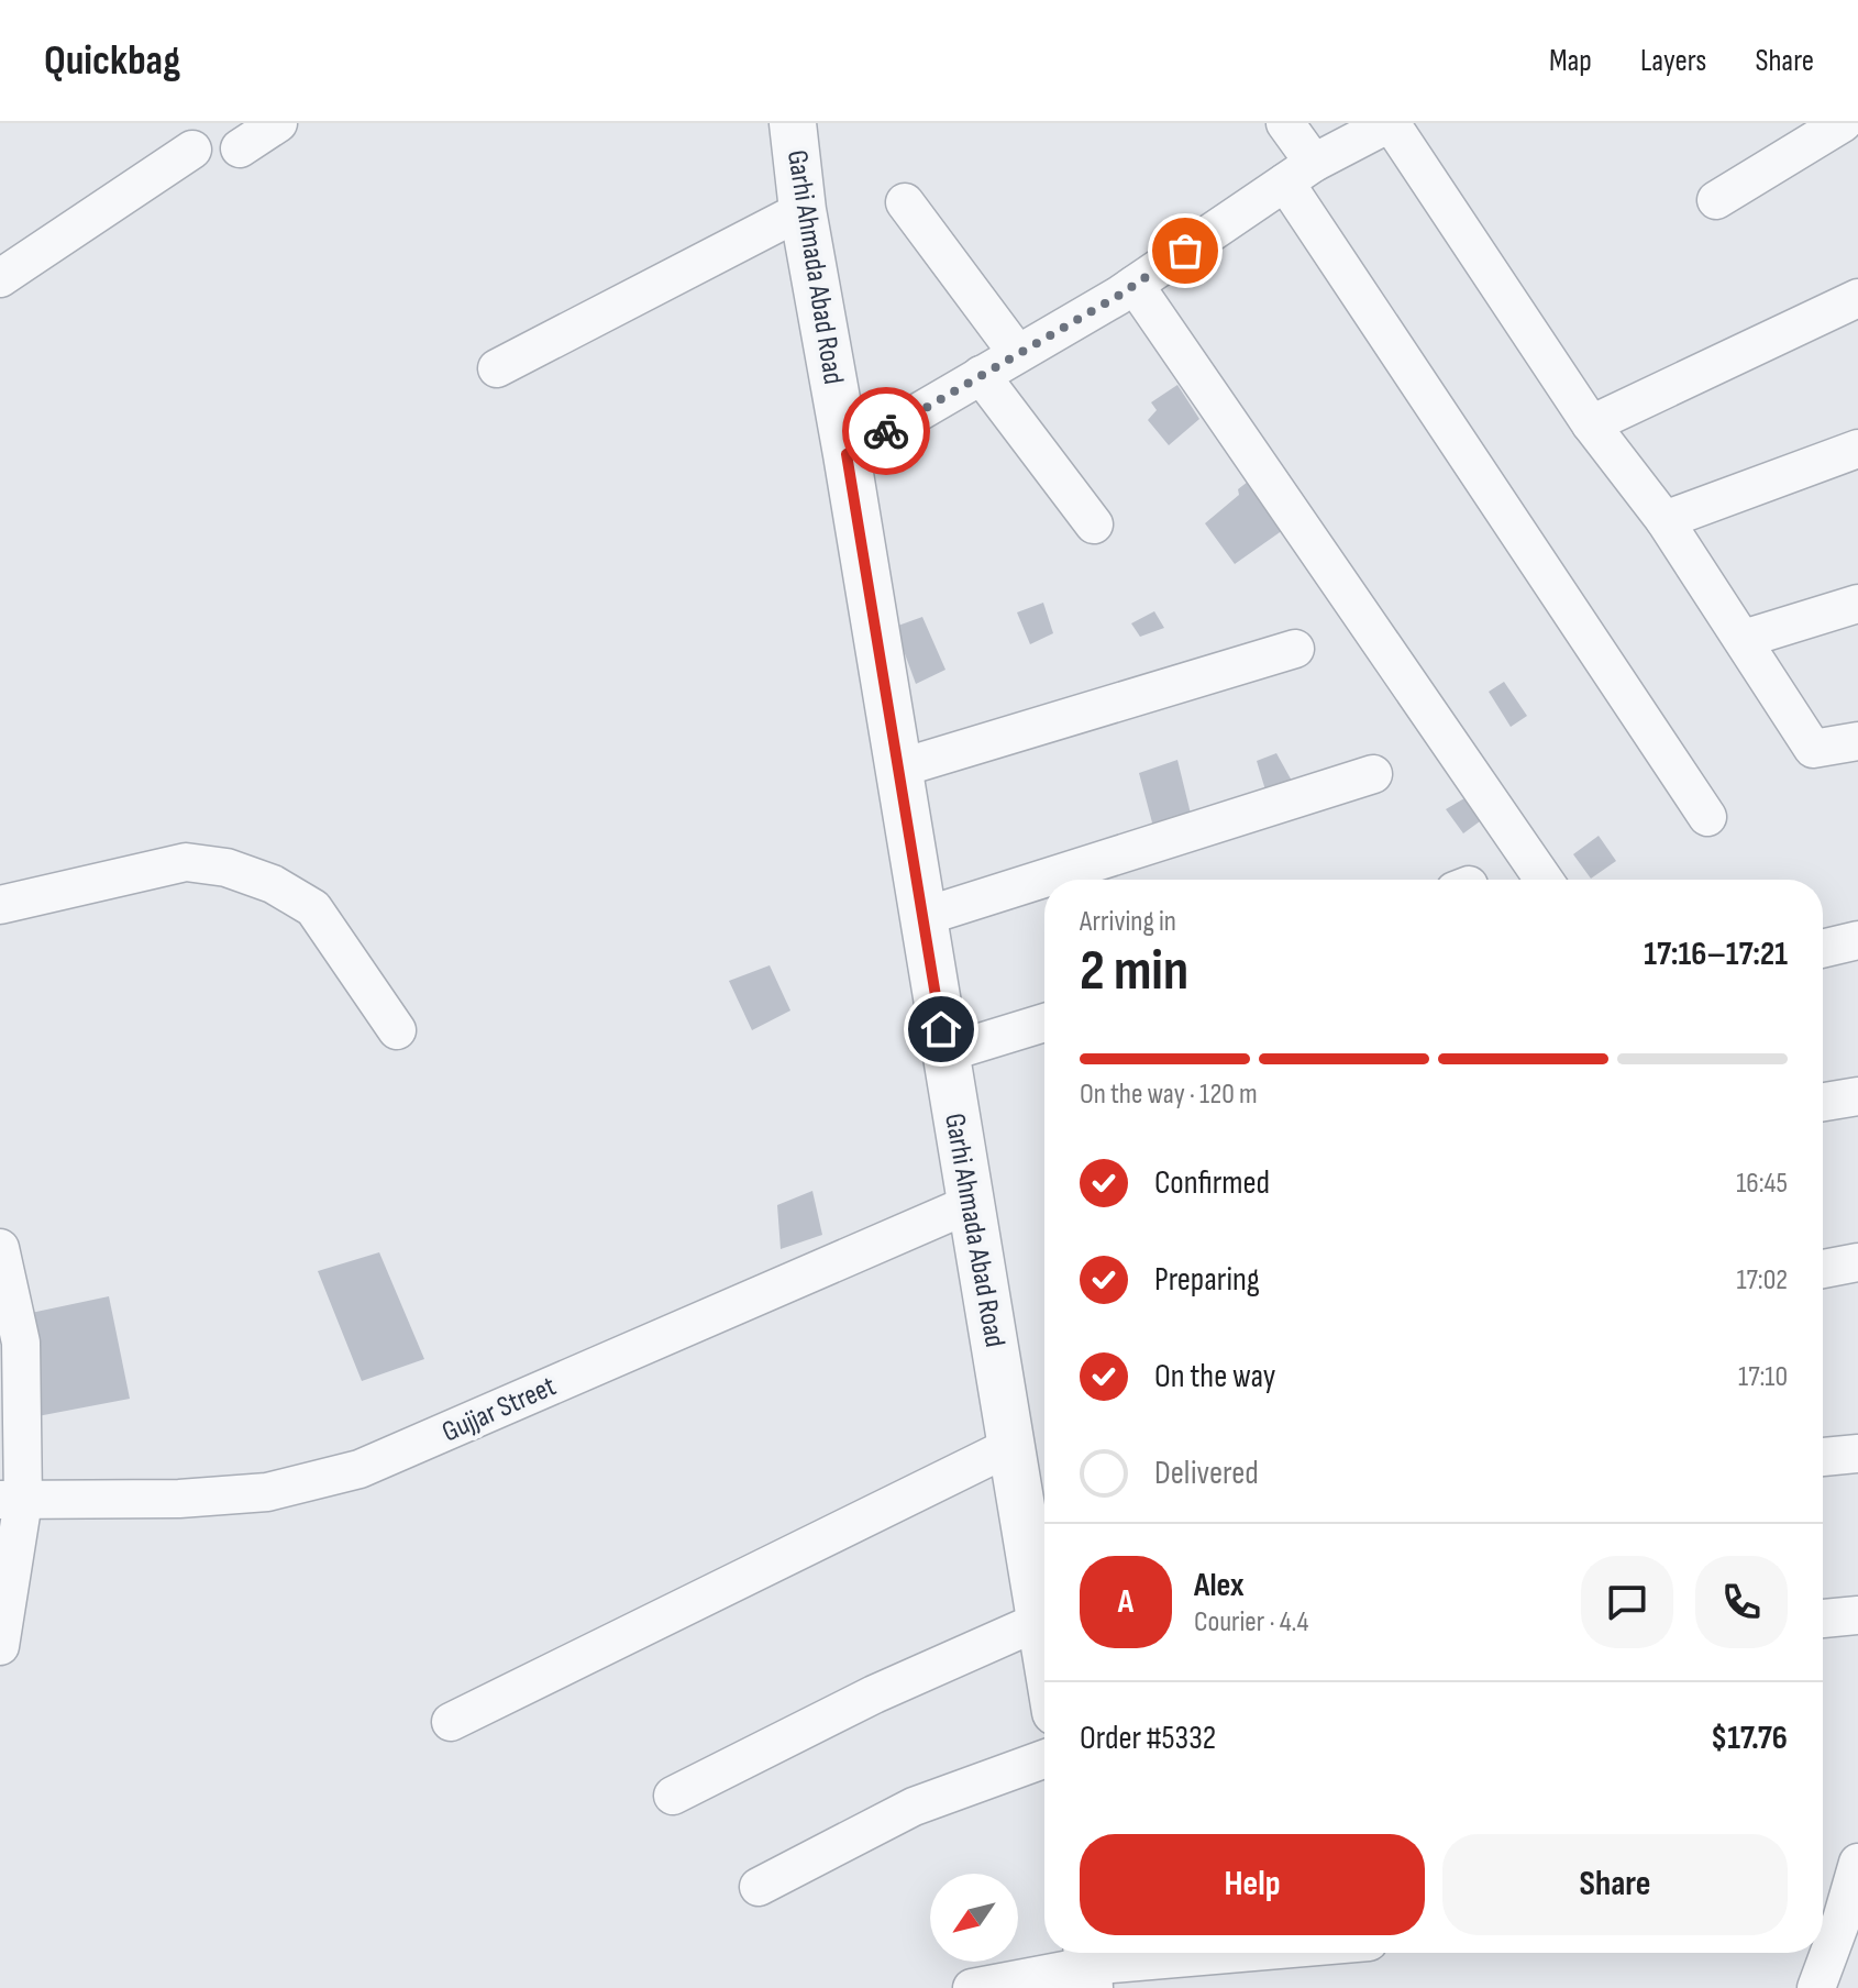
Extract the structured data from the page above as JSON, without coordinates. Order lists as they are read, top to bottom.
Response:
{
  "streets": {
    "street": ["Garhi Ahmada Abad Road", "Gujjar Street"]
  },
  "crossings": [
    ["Garhi Ahmada Abad Road", "Gujjar Street"]
  ],
  "north": "bottom left",
  "page": {
    "header": "Quickbag",
    "nav": ["Map", "Layers", "Share"],
    "heading": ["2 min", "Arriving in", "17:16–17:21"],
    "panel": [
      "Alex",
      "Courier · 4.4",
      "Order #5332",
      "$17.76"
    ],
    "bar": "On the way · 120 m",
    "list": [
      ["Confirmed", "16:45"],
      ["Preparing", "17:02"],
      ["On the way", "17:10"],
      "Delivered"
    ],
    "round": "A",
    "buttons": ["Help", "Share"]
  }
}
